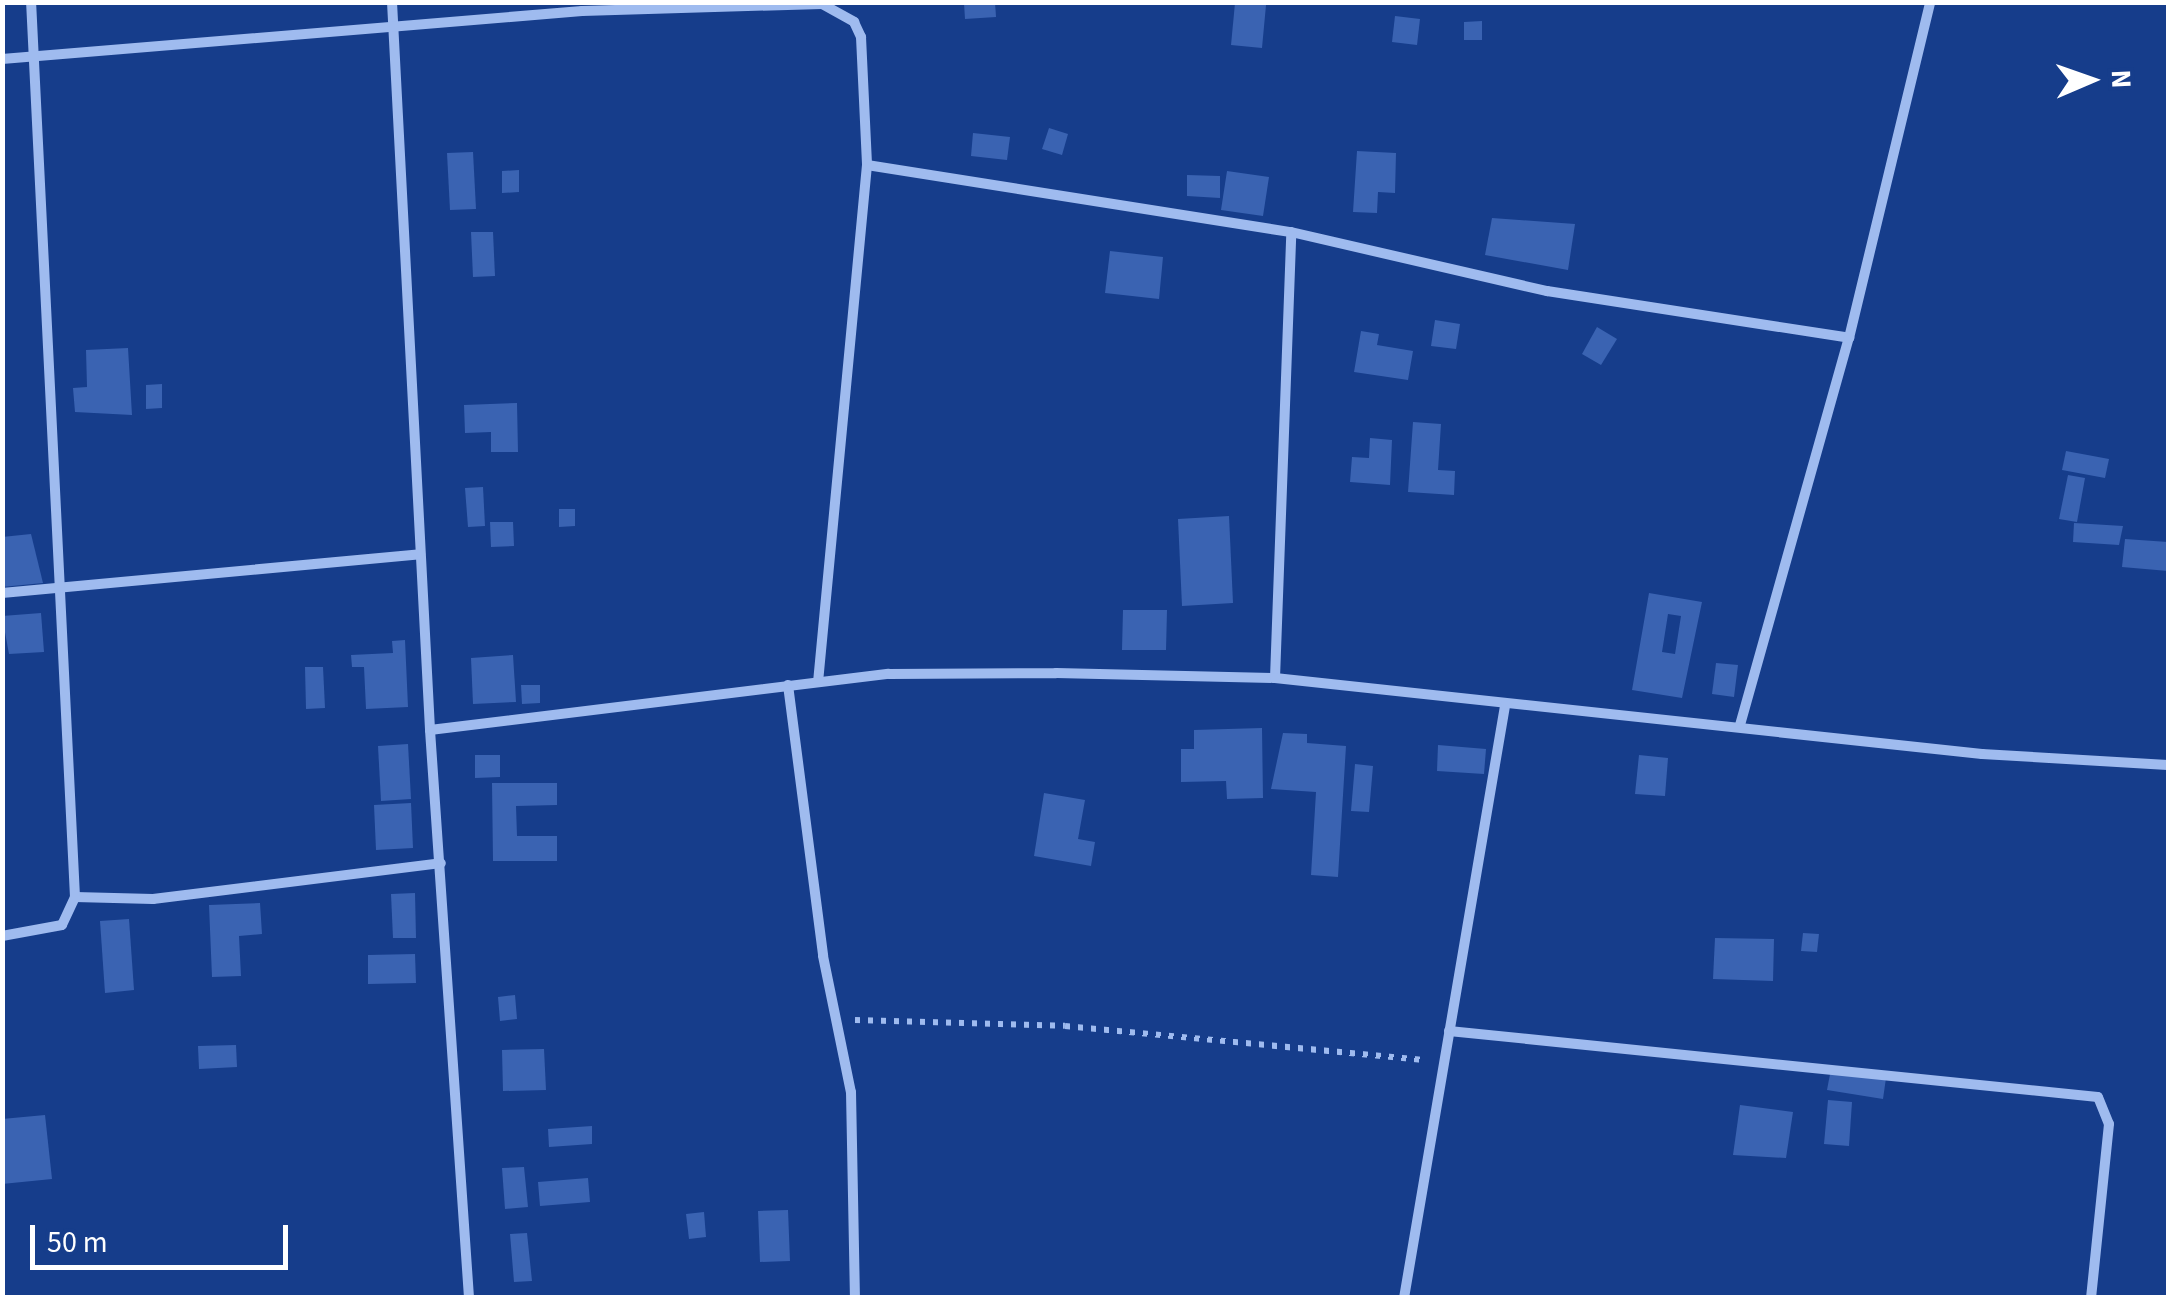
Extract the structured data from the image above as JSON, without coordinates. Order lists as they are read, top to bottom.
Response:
{
  "scale_bar": "50 m",
  "north": "right"
}
